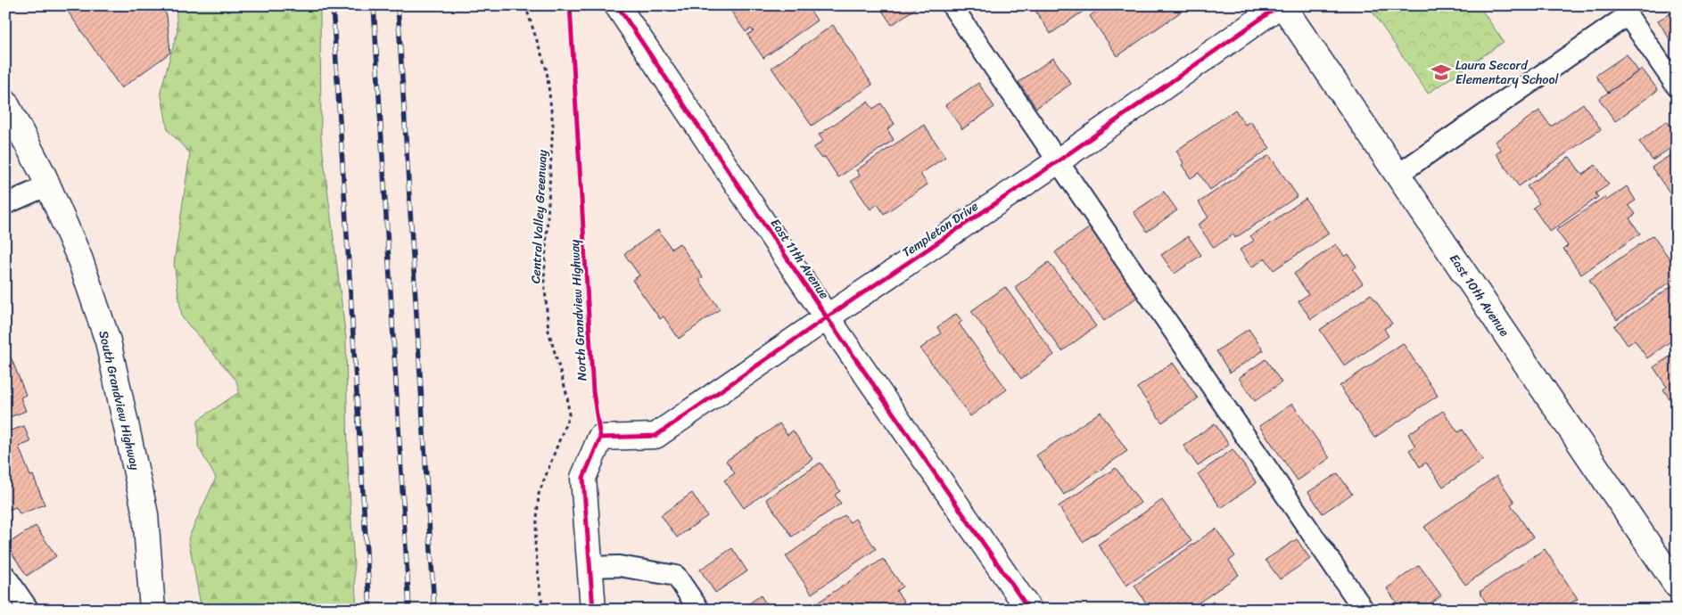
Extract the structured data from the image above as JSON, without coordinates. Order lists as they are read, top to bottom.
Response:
{
  "streets": {
    "street": [
      "Templeton Drive",
      "East 11th Avenue",
      "East 10th Avenue",
      "South Grandview Highway"
    ],
    "path": ["Central Valley Greenway"],
    "cycle path": ["North Grandview Highway"]
  },
  "crossings": [
    ["Templeton Drive", "East 11th Avenue"],
    ["Templeton Drive", "East 10th Avenue"]
  ],
  "places": {
    "school or university": ["Laura Secord Elementary School"]
  }
}
